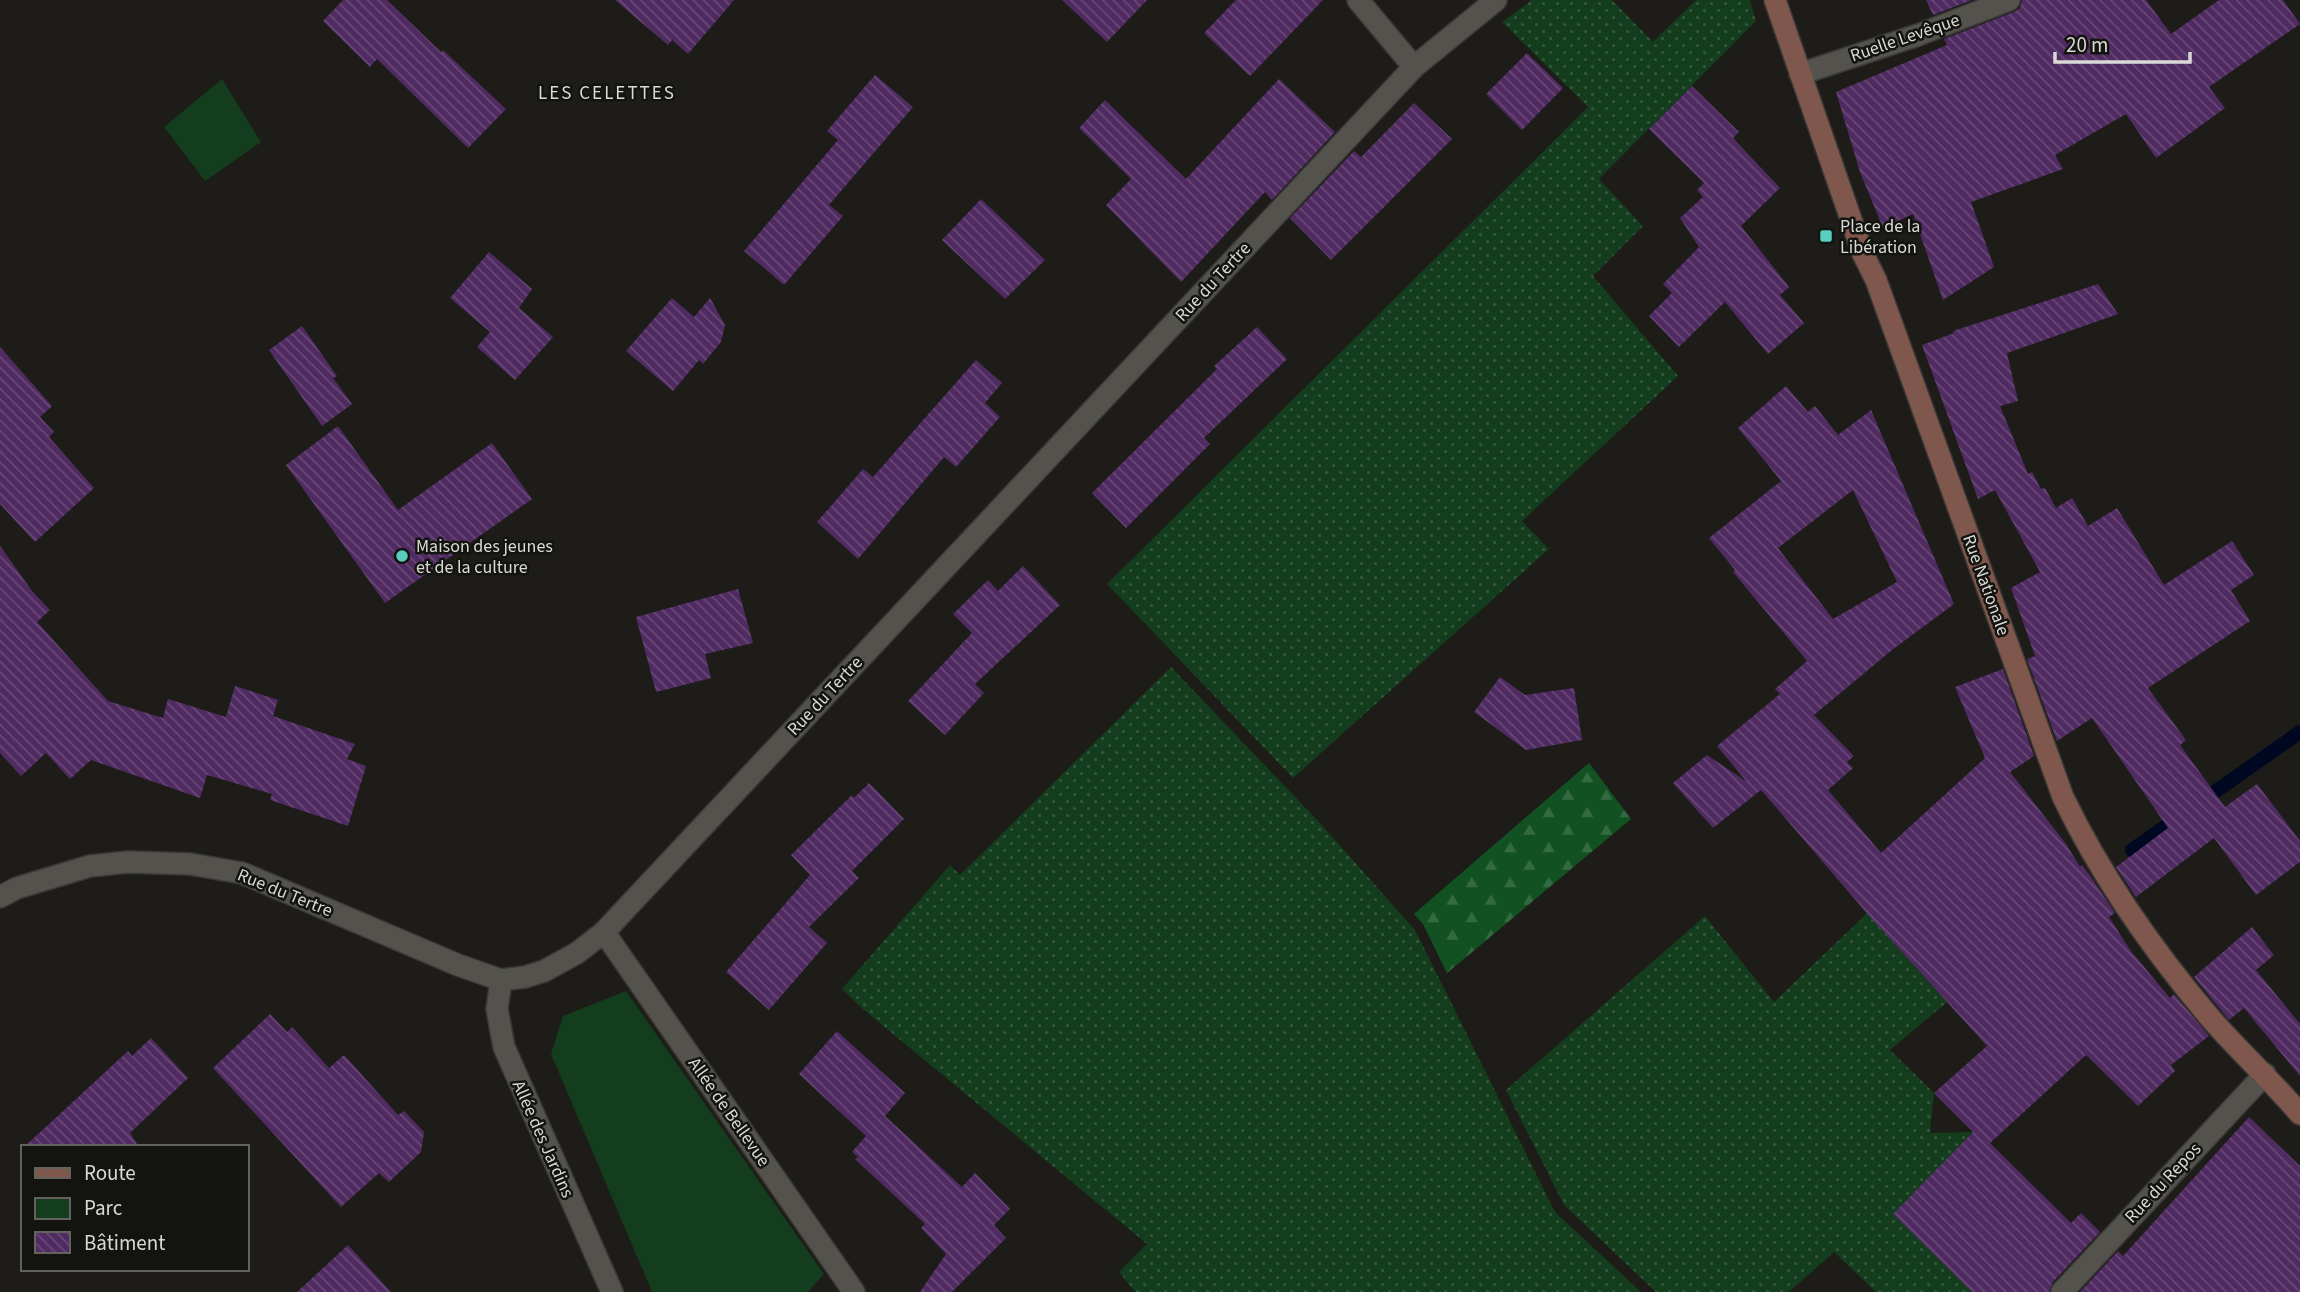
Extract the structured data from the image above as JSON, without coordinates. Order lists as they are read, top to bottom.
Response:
{
  "streets": {
    "street": [
      "Ruelle Levêque",
      "Rue du Tertre",
      "Rue Nationale",
      "Allée de Bellevue",
      "Allée des Jardins",
      "Rue du Repos"
    ]
  },
  "crossings": [
    ["Ruelle Levêque", "Rue Nationale"],
    ["Rue du Tertre", "Allée de Bellevue"],
    ["Rue du Tertre", "Allée des Jardins"],
    ["Rue Nationale", "Rue du Repos"]
  ],
  "districts": ["LES CELETTES"],
  "places": {
    "transit": ["Place de la Libération"],
    "other": ["Maison des jeunes et de la culture"]
  },
  "legend": ["Route", "Parc", "Bâtiment"],
  "scale_bar": "20 m"
}
